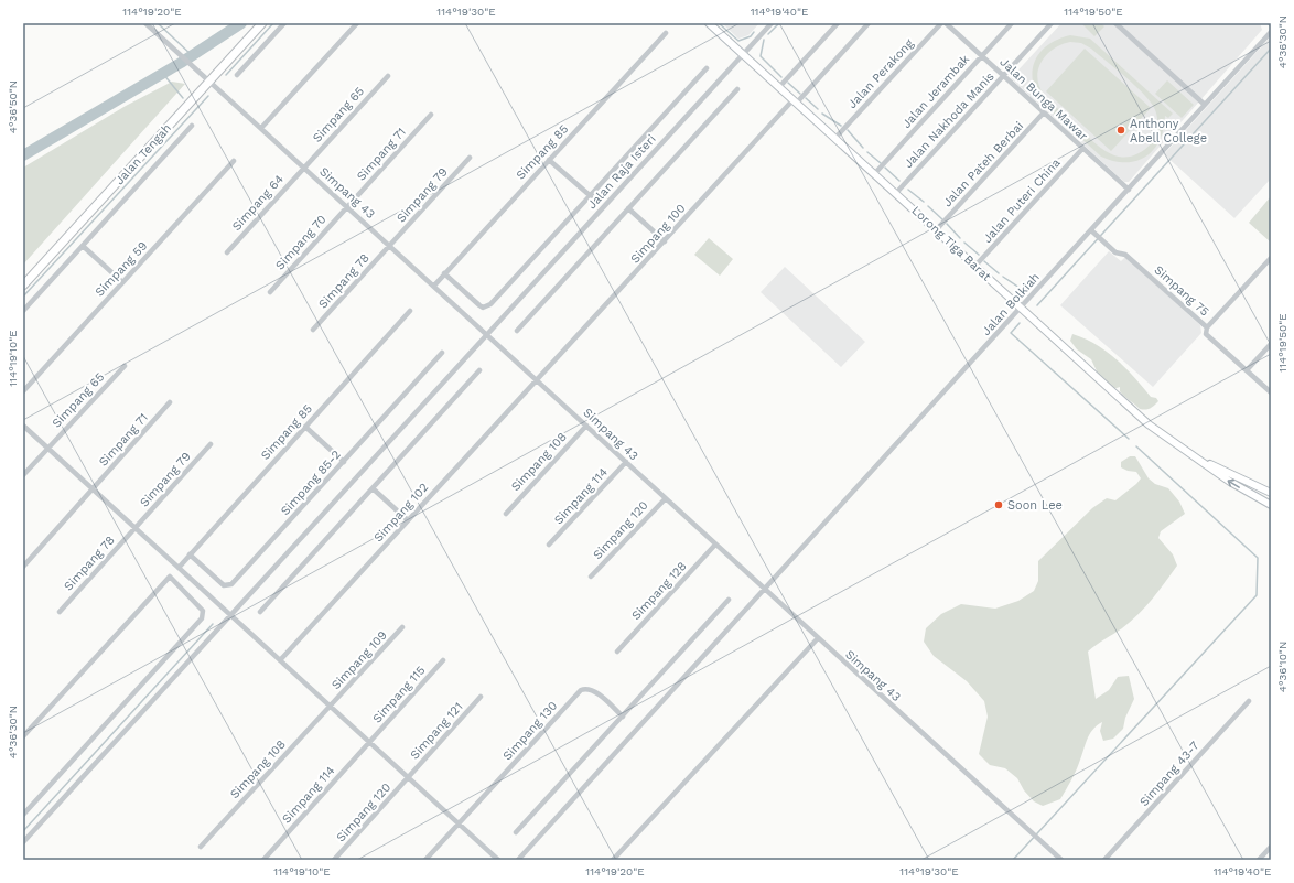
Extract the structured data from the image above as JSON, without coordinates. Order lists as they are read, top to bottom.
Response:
{
  "streets": {
    "main road": ["Jalan Tengah", "Lorong Tiga Barat"],
    "street": [
      "Jalan Perakong",
      "Jalan Jerambak",
      "Jalan Bunga Mawar",
      "Simpang 65",
      "Jalan Nakhoda Manis",
      "Simpang 85",
      "Simpang 71",
      "Jalan Pateh Berbai",
      "Jalan Raja Isteri",
      "Simpang 43",
      "Simpang 79",
      "Jalan Puteri China",
      "Simpang 64",
      "Simpang 100",
      "Simpang 70",
      "Simpang 59",
      "Simpang 78",
      "Simpang 75",
      "Jalan Bolkiah",
      "Simpang 108",
      "Simpang 85-2",
      "Simpang 114",
      "Simpang 102",
      "Simpang 120",
      "Simpang 128",
      "Simpang 109",
      "Simpang 115",
      "Simpang 121",
      "Simpang 130",
      "Simpang 43-7"
    ]
  },
  "crossings": [
    ["Jalan Perakong", "Lorong Tiga Barat"],
    ["Jalan Jerambak", "Jalan Bunga Mawar"],
    ["Jalan Jerambak", "Lorong Tiga Barat"],
    ["Jalan Bunga Mawar", "Jalan Nakhoda Manis"],
    ["Jalan Bunga Mawar", "Jalan Pateh Berbai"],
    ["Jalan Bunga Mawar", "Jalan Puteri China"],
    ["Jalan Bunga Mawar", "Jalan Bolkiah"],
    ["Simpang 65", "Simpang 43"],
    ["Simpang 65", "Simpang 64"],
    ["Jalan Nakhoda Manis", "Lorong Tiga Barat"],
    ["Simpang 85", "Simpang 43"],
    ["Simpang 85", "Simpang 85-2"],
    ["Jalan Tengah", "Simpang 43"],
    ["Simpang 71", "Simpang 43"],
    ["Simpang 71", "Simpang 70"],
    ["Jalan Pateh Berbai", "Lorong Tiga Barat"],
    ["Jalan Raja Isteri", "Simpang 43"],
    ["Jalan Raja Isteri", "Lorong Tiga Barat"],
    ["Simpang 43", "Simpang 79"],
    ["Simpang 43", "Simpang 64"],
    ["Simpang 43", "Simpang 100"],
    ["Simpang 43", "Simpang 70"],
    ["Simpang 43", "Simpang 78"],
    ["Simpang 43", "Jalan Bolkiah"],
    ["Simpang 43", "Simpang 108"],
    ["Simpang 43", "Simpang 114"],
    ["Simpang 43", "Simpang 102"],
    ["Simpang 43", "Simpang 120"],
    ["Simpang 43", "Simpang 128"],
    ["Simpang 79", "Simpang 78"],
    ["Jalan Puteri China", "Lorong Tiga Barat"],
    ["Simpang 100", "Lorong Tiga Barat"],
    ["Simpang 100", "Simpang 102"],
    ["Lorong Tiga Barat", "Jalan Bolkiah"],
    ["Simpang 75", "Jalan Bolkiah"],
    ["Simpang 108", "Simpang 109"],
    ["Simpang 114", "Simpang 115"],
    ["Simpang 120", "Simpang 121"]
  ],
  "places": ["Anthony Abell College", "Soon Lee"],
  "coordinates": [
    "114°19'20\"E",
    "114°19'30\"E",
    "114°19'40\"E",
    "114°19'50\"E",
    "4°36'30\"N",
    "4°36'50\"N",
    "114°19'10\"E",
    "4°36'10\"N"
  ]
}
